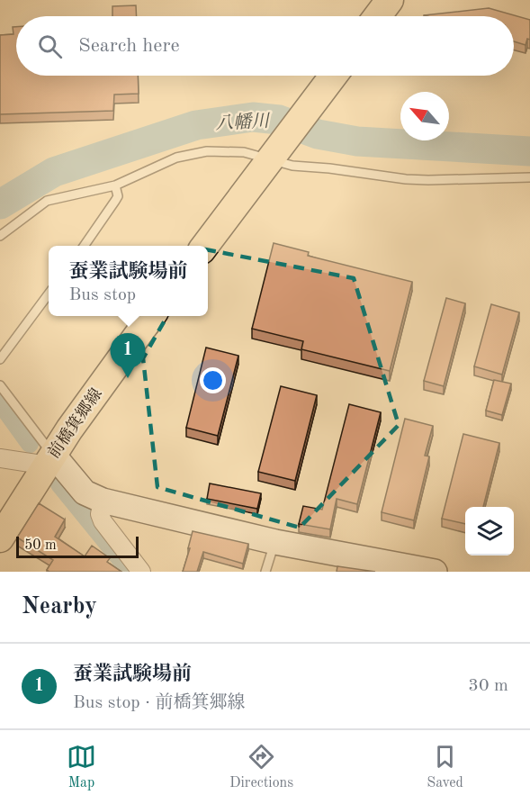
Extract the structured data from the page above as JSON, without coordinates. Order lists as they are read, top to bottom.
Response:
{
  "streets": {
    "main road": ["前橋箕郷線"]
  },
  "water": ["八幡川"],
  "scale_bar": "50 m",
  "north": "top left",
  "page": {
    "search": "Search here",
    "popup": ["蚕業試験場前", "Bus stop"],
    "pins": "1",
    "scale": "50 m",
    "heading": "Nearby",
    "list": [
      {
        "mark": "1",
        "name": "蚕業試験場前",
        "note": "Bus stop · 前橋箕郷線",
        "value": "30 m"
      }
    ],
    "nav": ["Map", "Directions", "Saved"]
  }
}
